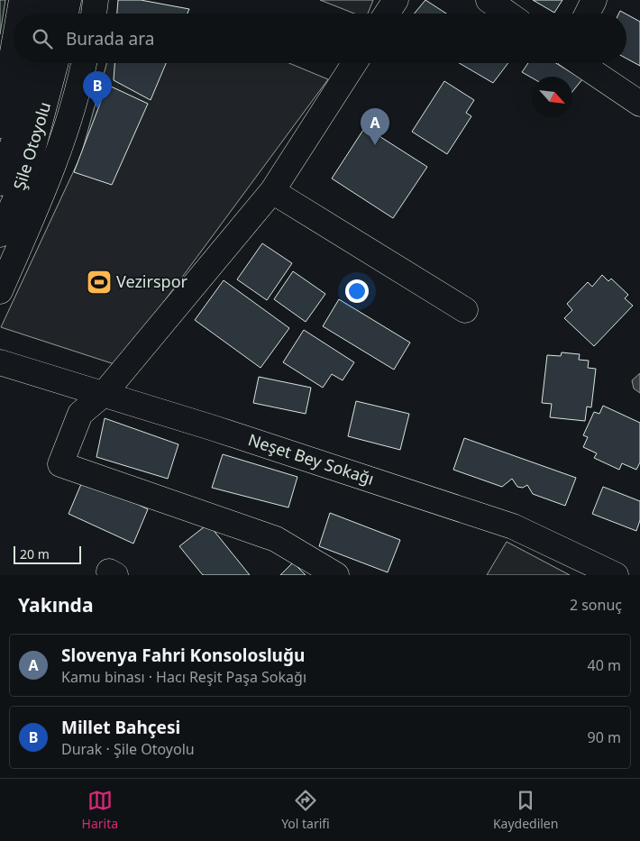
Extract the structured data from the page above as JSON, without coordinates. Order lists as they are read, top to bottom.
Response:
{
  "streets": {
    "main road": ["Şile Otoyolu", "Neşet Bey Sokağı"]
  },
  "places": {
    "sports": ["Vezirspor"]
  },
  "scale_bar": "20 m",
  "north": "bottom right",
  "page": {
    "search": "Burada ara",
    "pins": ["B", "A"],
    "scale": "20 m",
    "heading": ["Yakında", "2 sonuç"],
    "list": [
      {
        "mark": "A",
        "name": "Slovenya Fahri Konsolosluğu",
        "note": "Kamu binası · Hacı Reşit Paşa Sokağı",
        "value": "40 m"
      },
      {
        "mark": "B",
        "name": "Millet Bahçesi",
        "note": "Durak · Şile Otoyolu",
        "value": "90 m"
      }
    ],
    "nav": ["Harita", "Yol tarifi", "Kaydedilen"]
  }
}
